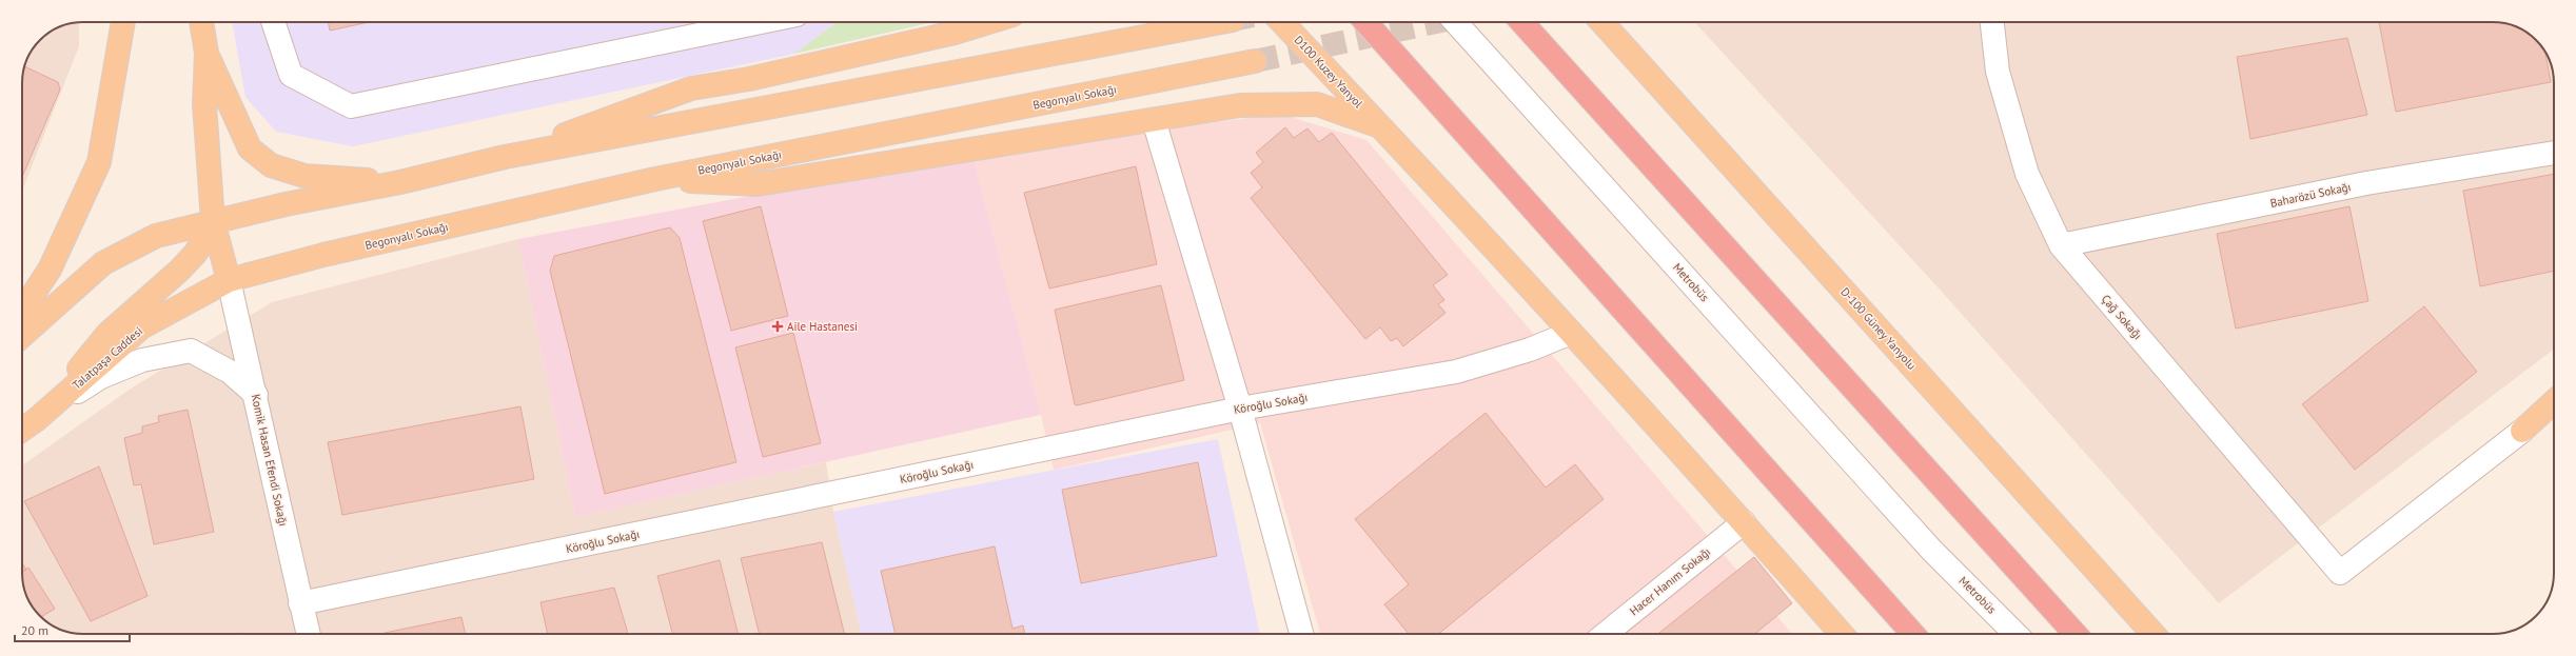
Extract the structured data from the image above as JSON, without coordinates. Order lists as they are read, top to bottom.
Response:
{
  "streets": {
    "main road": [
      "D100 Kuzey Yanyol",
      "Begonyalı Sokağı",
      "D-100 Güney Yanyolu",
      "Talatpaşa Caddesi"
    ],
    "street": [
      "Baharözü Sokağı",
      "Metrobüs",
      "Çağ Sokağı",
      "Köroğlu Sokağı",
      "Komik Hasan Efendi Sokağı",
      "Hacer Hanım Sokağı"
    ]
  },
  "crossings": [
    ["D100 Kuzey Yanyol", "Köroğlu Sokağı"],
    ["D100 Kuzey Yanyol", "Hacer Hanım Sokağı"],
    ["Begonyalı Sokağı", "Talatpaşa Caddesi"],
    ["Begonyalı Sokağı", "Komik Hasan Efendi Sokağı"],
    ["Baharözü Sokağı", "Çağ Sokağı"],
    ["Talatpaşa Caddesi", "Komik Hasan Efendi Sokağı"],
    ["Köroğlu Sokağı", "Komik Hasan Efendi Sokağı"]
  ],
  "places": {
    "health": ["Aile Hastanesi"]
  },
  "scale_bar": "20 m"
}
